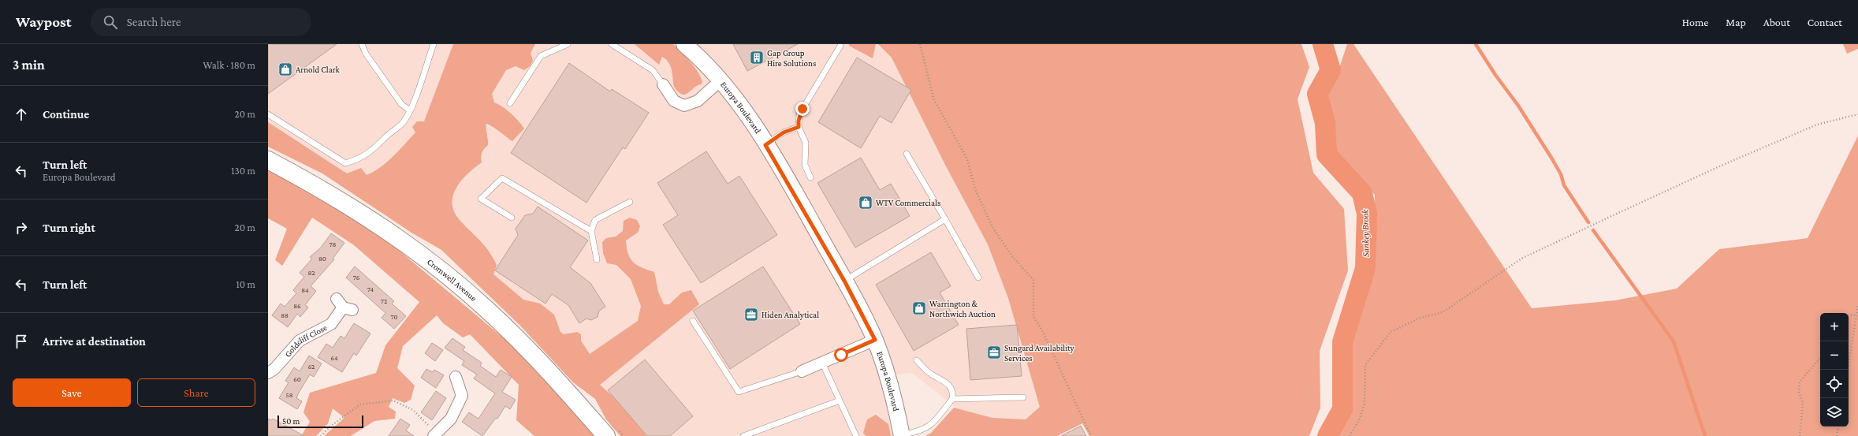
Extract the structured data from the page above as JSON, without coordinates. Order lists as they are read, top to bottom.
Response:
{
  "streets": {
    "main road": ["Cromwell Avenue"],
    "street": ["Europa Boulevard", "Goldcliff Close"]
  },
  "water": ["Sankey Brook"],
  "places": {
    "building": ["Gap Group Hire Solutions"],
    "shop": ["Arnold Clark", "WTV Commercials", "Warrington & Northwich Auction"],
    "office": ["Hiden Analytical", "Sungard Availability Services"]
  },
  "house_numbers": [
    "78",
    "80",
    "82",
    "76",
    "74",
    "84",
    "72",
    "86",
    "88",
    "70",
    "64",
    "62",
    "60",
    "58"
  ],
  "scale_bar": "50 m",
  "page": {
    "header": "Waypost",
    "search": "Search here",
    "nav": [
      "Home",
      "Map",
      "About",
      "Contact"
    ],
    "heading": ["3 min", "Walk · 180 m"],
    "list": [
      ["Continue", "20 m"],
      ["Turn left", "Europa Boulevard", "130 m"],
      ["Turn right", "20 m"],
      ["Turn left", "10 m"],
      "Arrive at destination"
    ],
    "map_buttons": ["+", "−"],
    "buttons": ["Save", "Share"],
    "scale": "50 m"
  }
}
